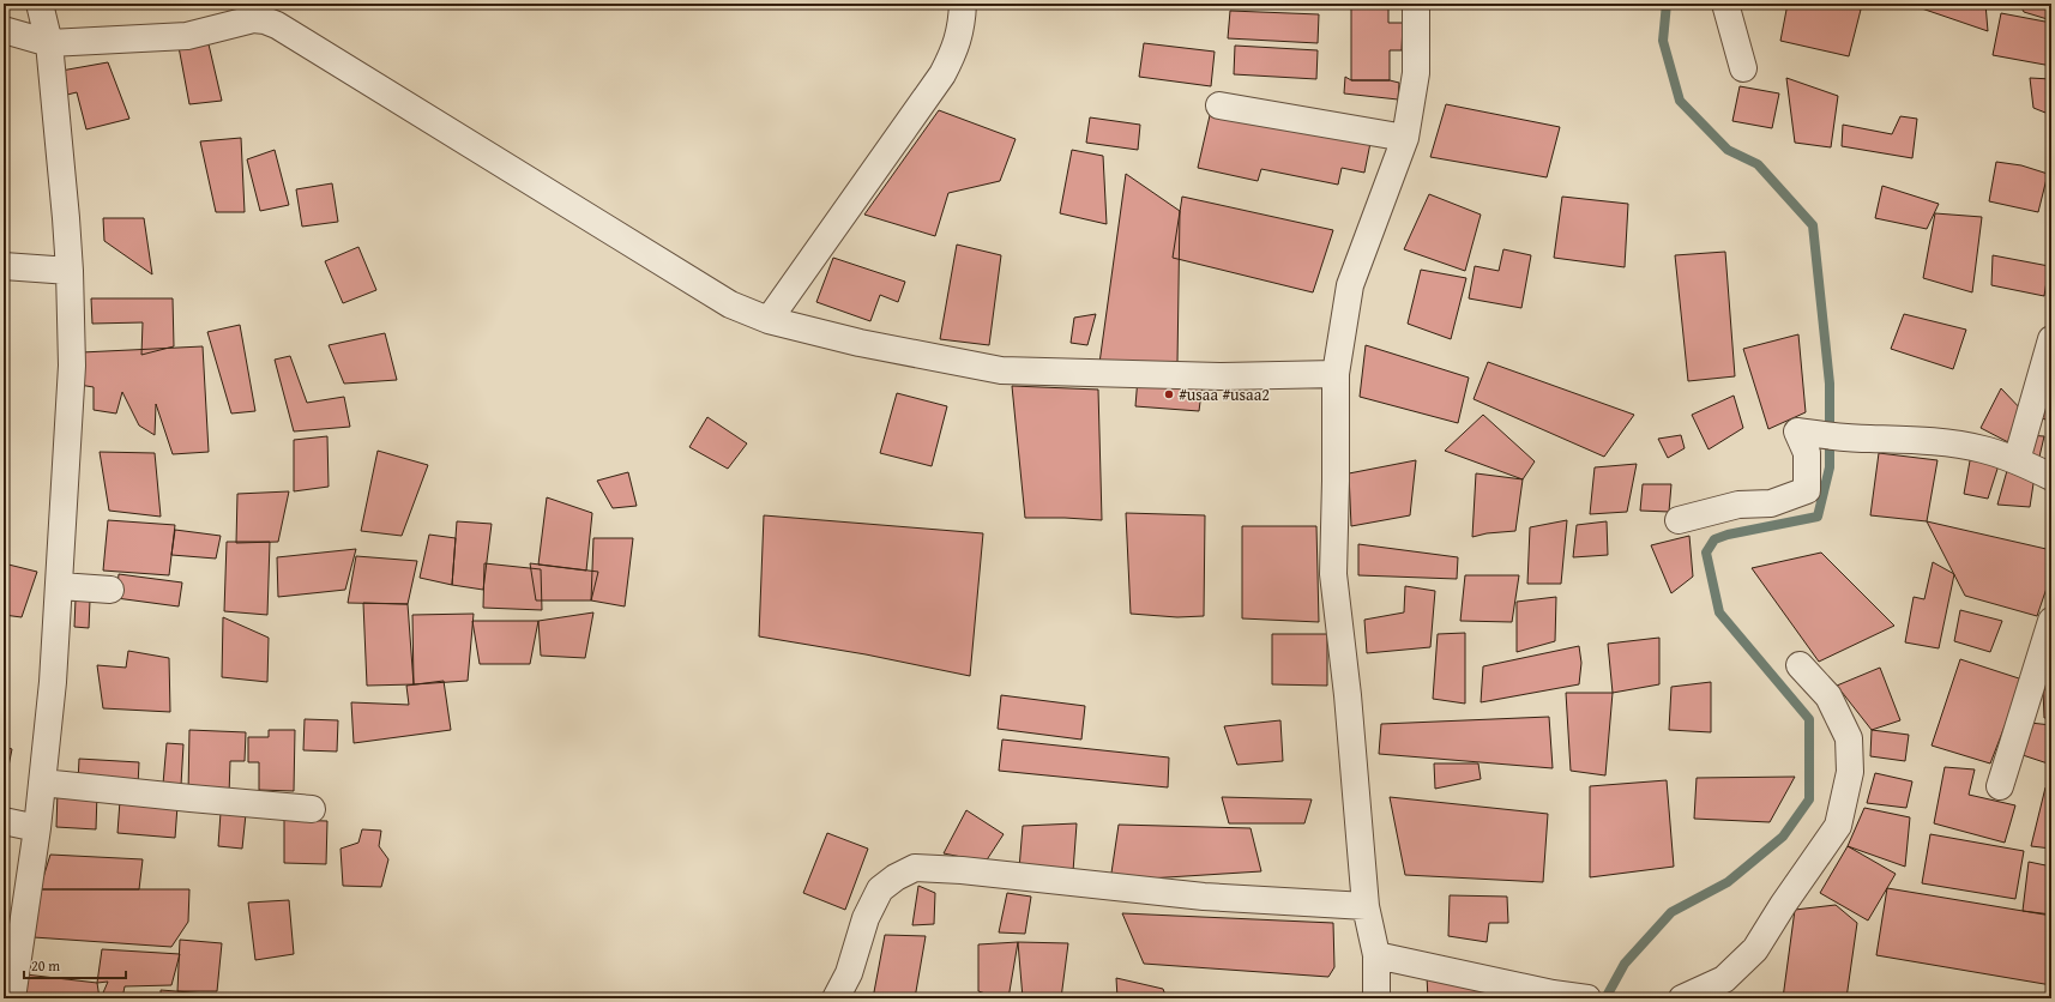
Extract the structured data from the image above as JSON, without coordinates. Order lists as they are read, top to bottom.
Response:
{
  "places": ["#usaa #usaa2"],
  "scale_bar": "20 m"
}
